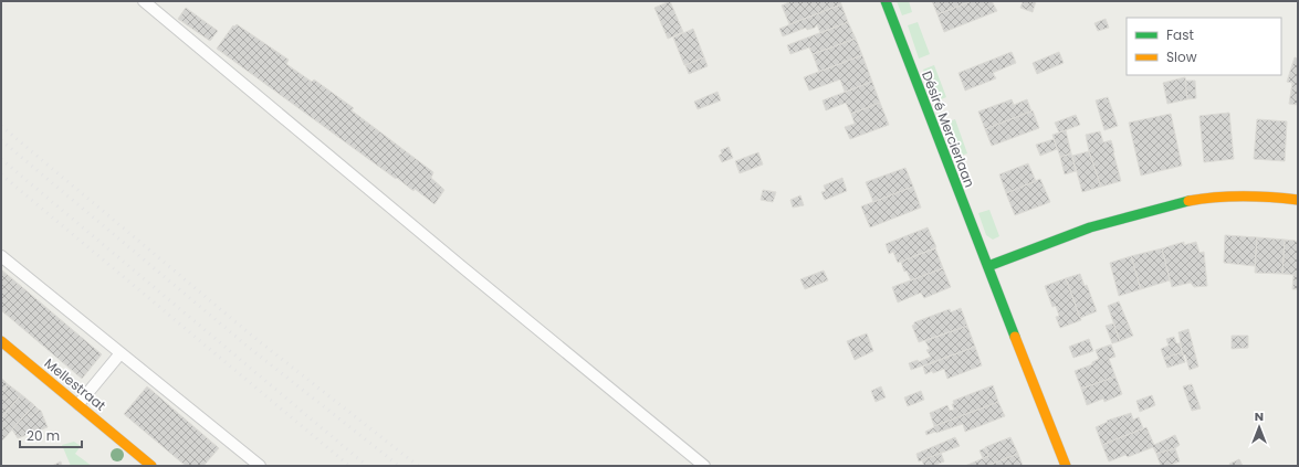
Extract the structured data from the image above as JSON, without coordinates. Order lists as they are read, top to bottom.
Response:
{
  "streets": {
    "street": ["Désiré Mercierlaan", "Mellestraat"]
  },
  "legend": ["Fast", "Slow"],
  "scale_bar": "20 m",
  "north": "top"
}
